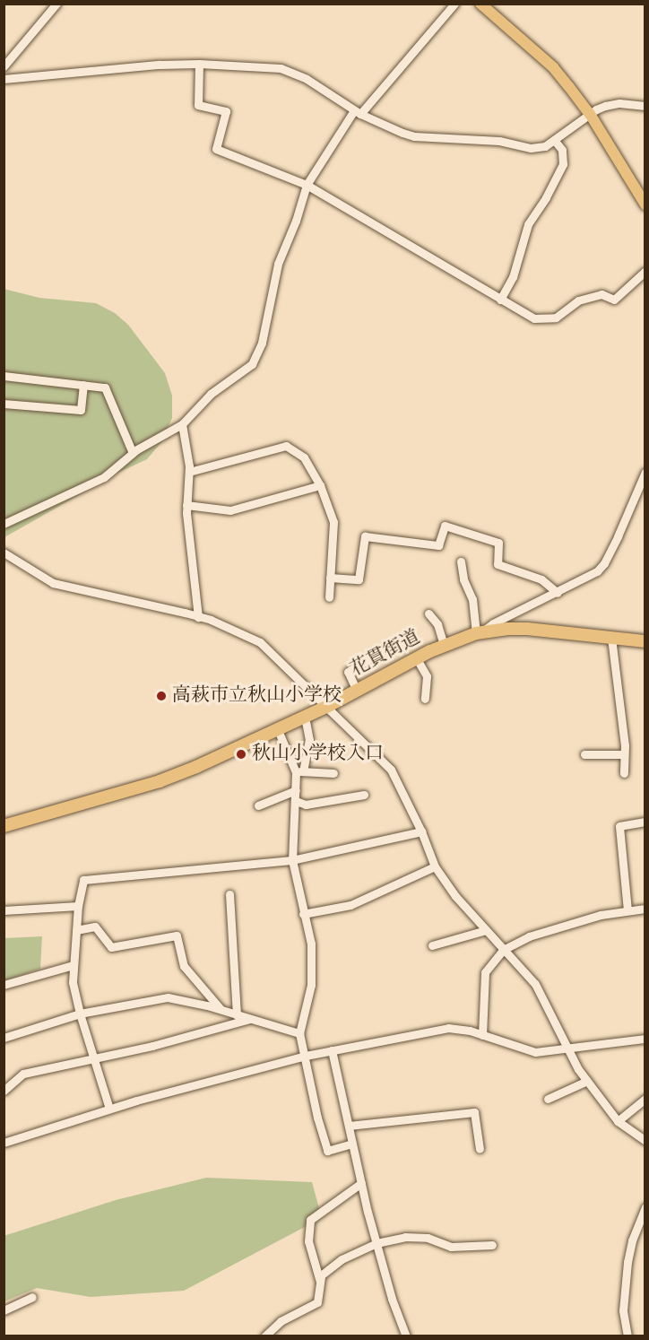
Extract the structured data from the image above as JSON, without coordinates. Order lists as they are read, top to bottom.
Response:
{
  "streets": {
    "highway": ["花貫街道"]
  },
  "places": ["高萩市立秋山小学校", "秋山小学校入口"]
}
